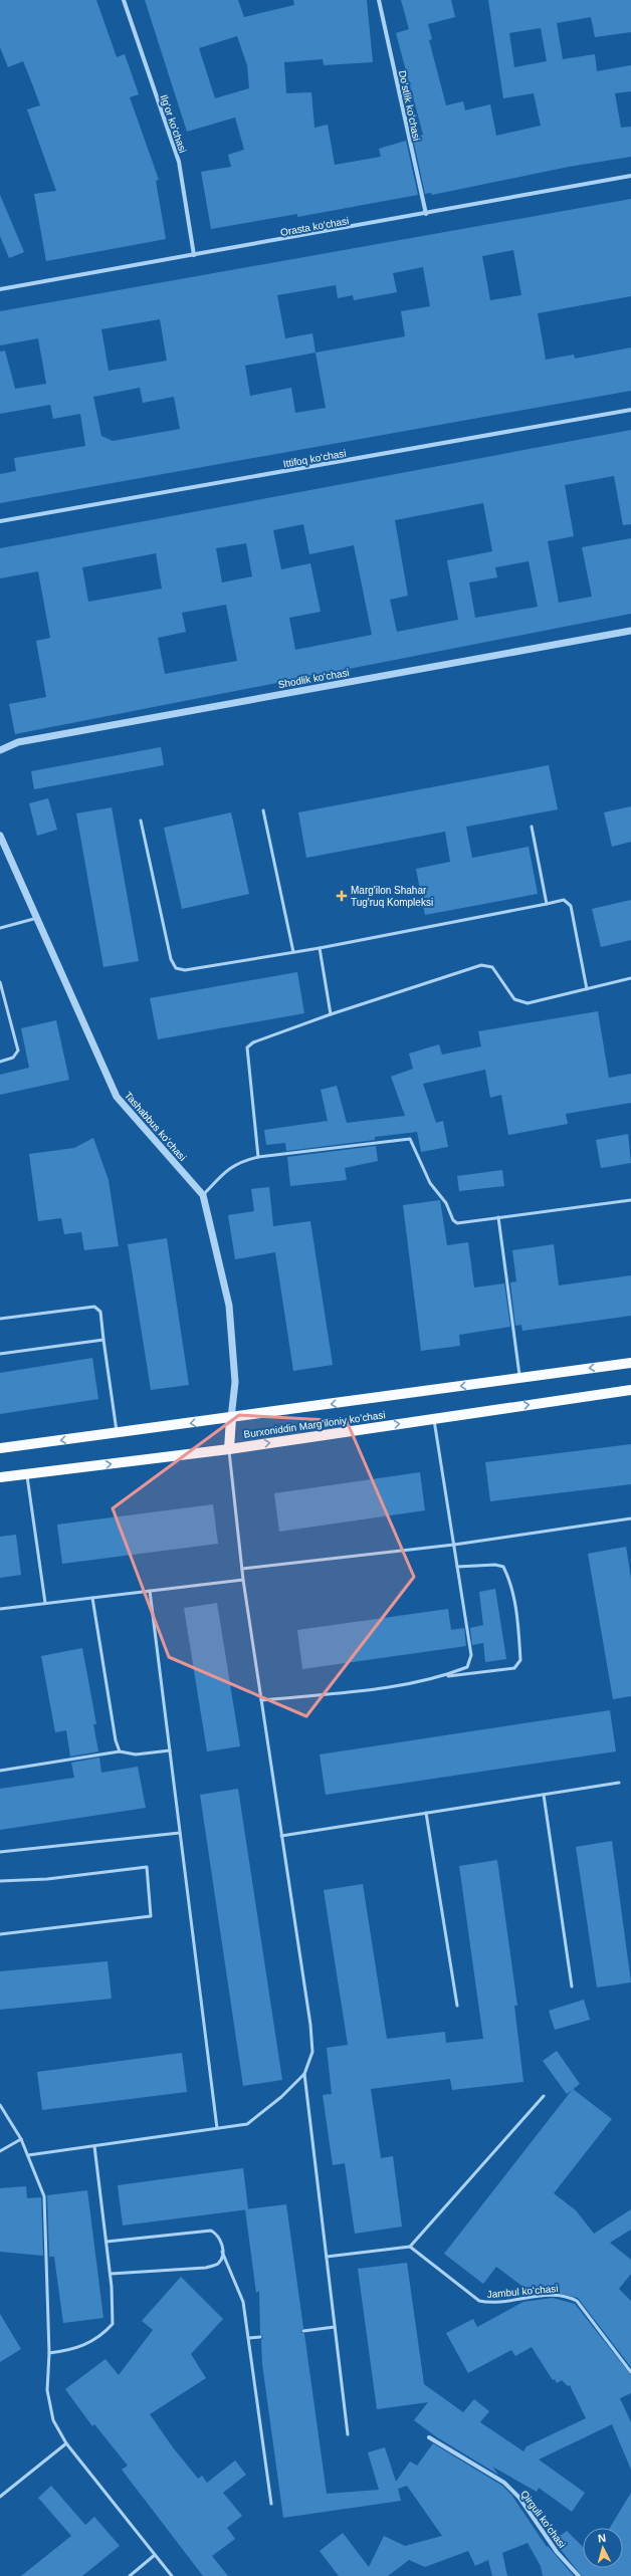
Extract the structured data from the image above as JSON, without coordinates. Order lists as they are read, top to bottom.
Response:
{
  "streets": {
    "main road": ["Burxoniddin Marg’iloniy ko’chasi"],
    "street": [
      "Doʻstlik koʻchasi",
      "Ilgʻor koʻchasi",
      "Orasta koʻchasi",
      "Ittifoq koʻchasi",
      "Shodlik koʻchasi",
      "Tashabbus koʻchasi",
      "Qirguli koʻchasi"
    ],
    "lane": ["Jambul koʻchasi"]
  },
  "crossings": [
    ["Doʻstlik koʻchasi", "Orasta koʻchasi"],
    ["Ilgʻor koʻchasi", "Orasta koʻchasi"],
    ["Tashabbus koʻchasi", "Burxoniddin Marg’iloniy ko’chasi"]
  ],
  "places": {
    "health": ["Marg'ilon Shahar Tug'ruq Kompleksi"]
  },
  "north": "top"
}
